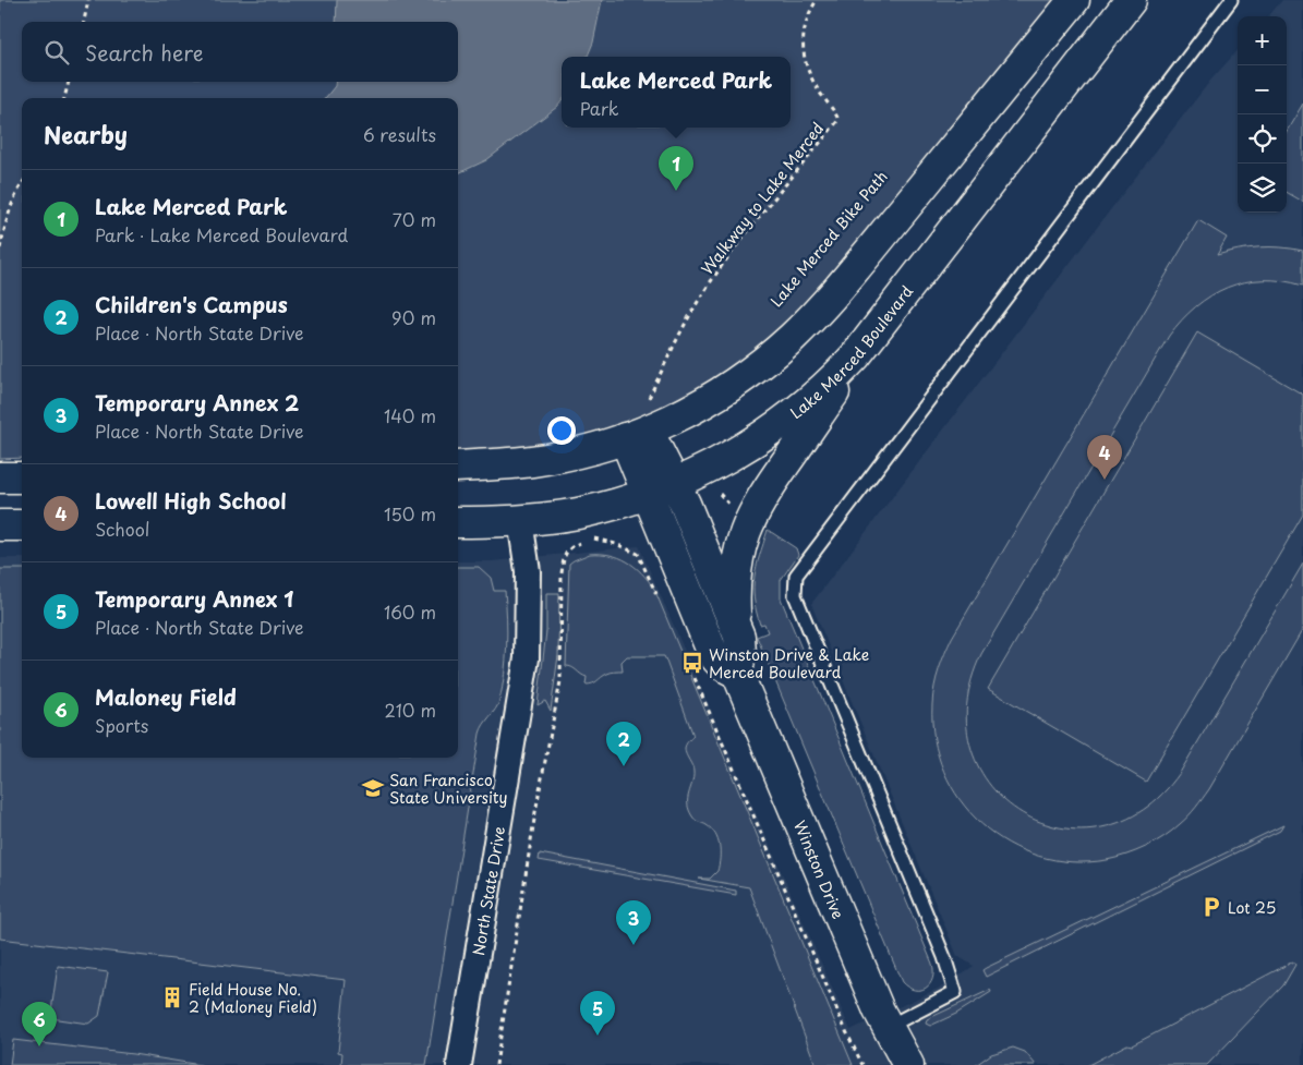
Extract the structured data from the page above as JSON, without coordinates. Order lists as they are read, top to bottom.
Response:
{
  "streets": {
    "main road": ["Lake Merced Boulevard", "Winston Drive"],
    "street": ["North State Drive"],
    "path": ["Walkway to Lake Merced"]
  },
  "crossings": [
    ["Lake Merced Boulevard", "North State Drive"]
  ],
  "places": {
    "bus stop": ["Winston Drive & Lake Merced Boulevard"],
    "school or university": ["San Francisco State University"],
    "parking": ["Lot 25"],
    "building": ["Field House No. 2 (Maloney Field)"]
  },
  "page": {
    "map_buttons": ["+", "−"],
    "search": "Search here",
    "popup": ["Lake Merced Park", "Park"],
    "heading": ["Nearby", "6 results"],
    "pins": [
      "1",
      "4",
      "2",
      "3",
      "5",
      "6"
    ],
    "list": [
      {
        "mark": "1",
        "name": "Lake Merced Park",
        "note": "Park · Lake Merced Boulevard",
        "value": "70 m"
      },
      {
        "mark": "2",
        "name": "Children's Campus",
        "note": "Place · North State Drive",
        "value": "90 m"
      },
      {
        "mark": "3",
        "name": "Temporary Annex 2",
        "note": "Place · North State Drive",
        "value": "140 m"
      },
      {
        "mark": "4",
        "name": "Lowell High School",
        "note": "School",
        "value": "150 m"
      },
      {
        "mark": "5",
        "name": "Temporary Annex 1",
        "note": "Place · North State Drive",
        "value": "160 m"
      },
      {
        "mark": "6",
        "name": "Maloney Field",
        "note": "Sports",
        "value": "210 m"
      }
    ]
  }
}
